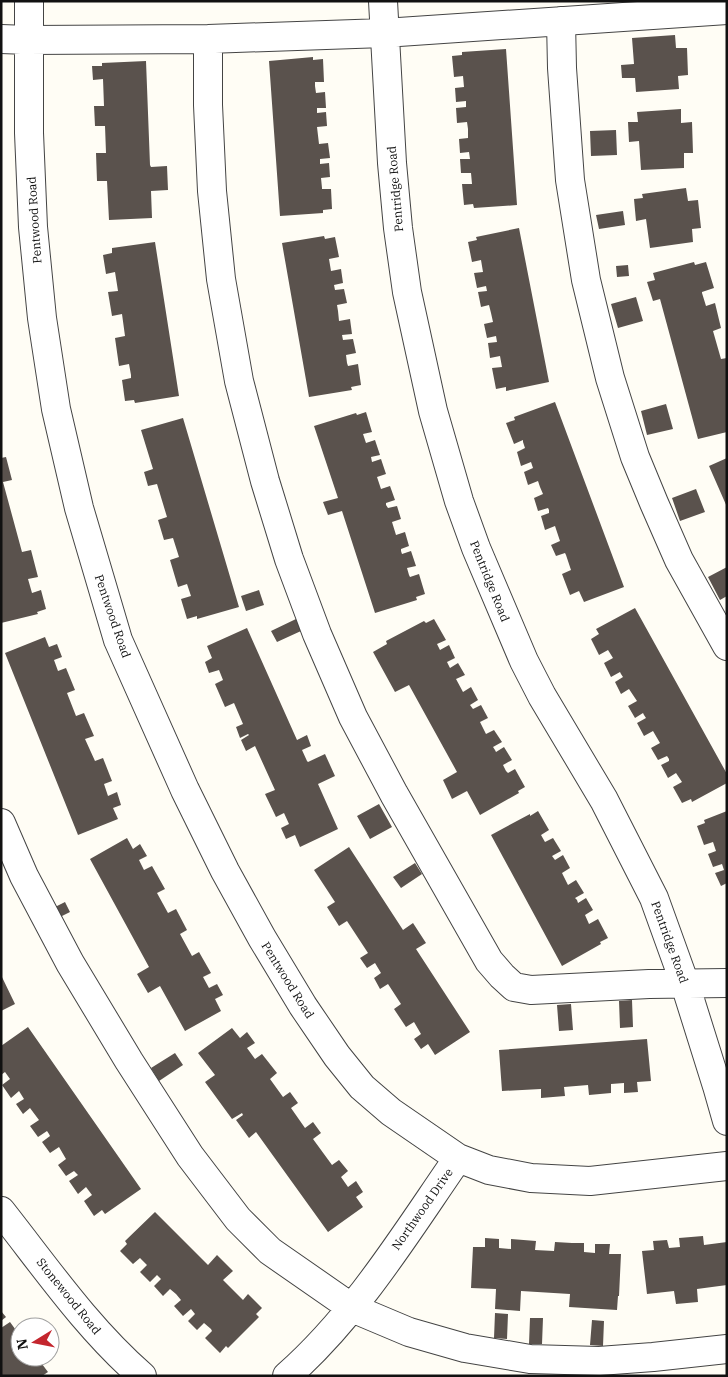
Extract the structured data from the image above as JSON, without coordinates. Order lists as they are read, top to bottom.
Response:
{
  "streets": {
    "street": [
      "Pentridge Road",
      "Pentwood Road",
      "Northwood Drive",
      "Stonewood Road"
    ]
  },
  "crossings": [
    ["Pentwood Road", "Northwood Drive"]
  ],
  "north": "left"
}
